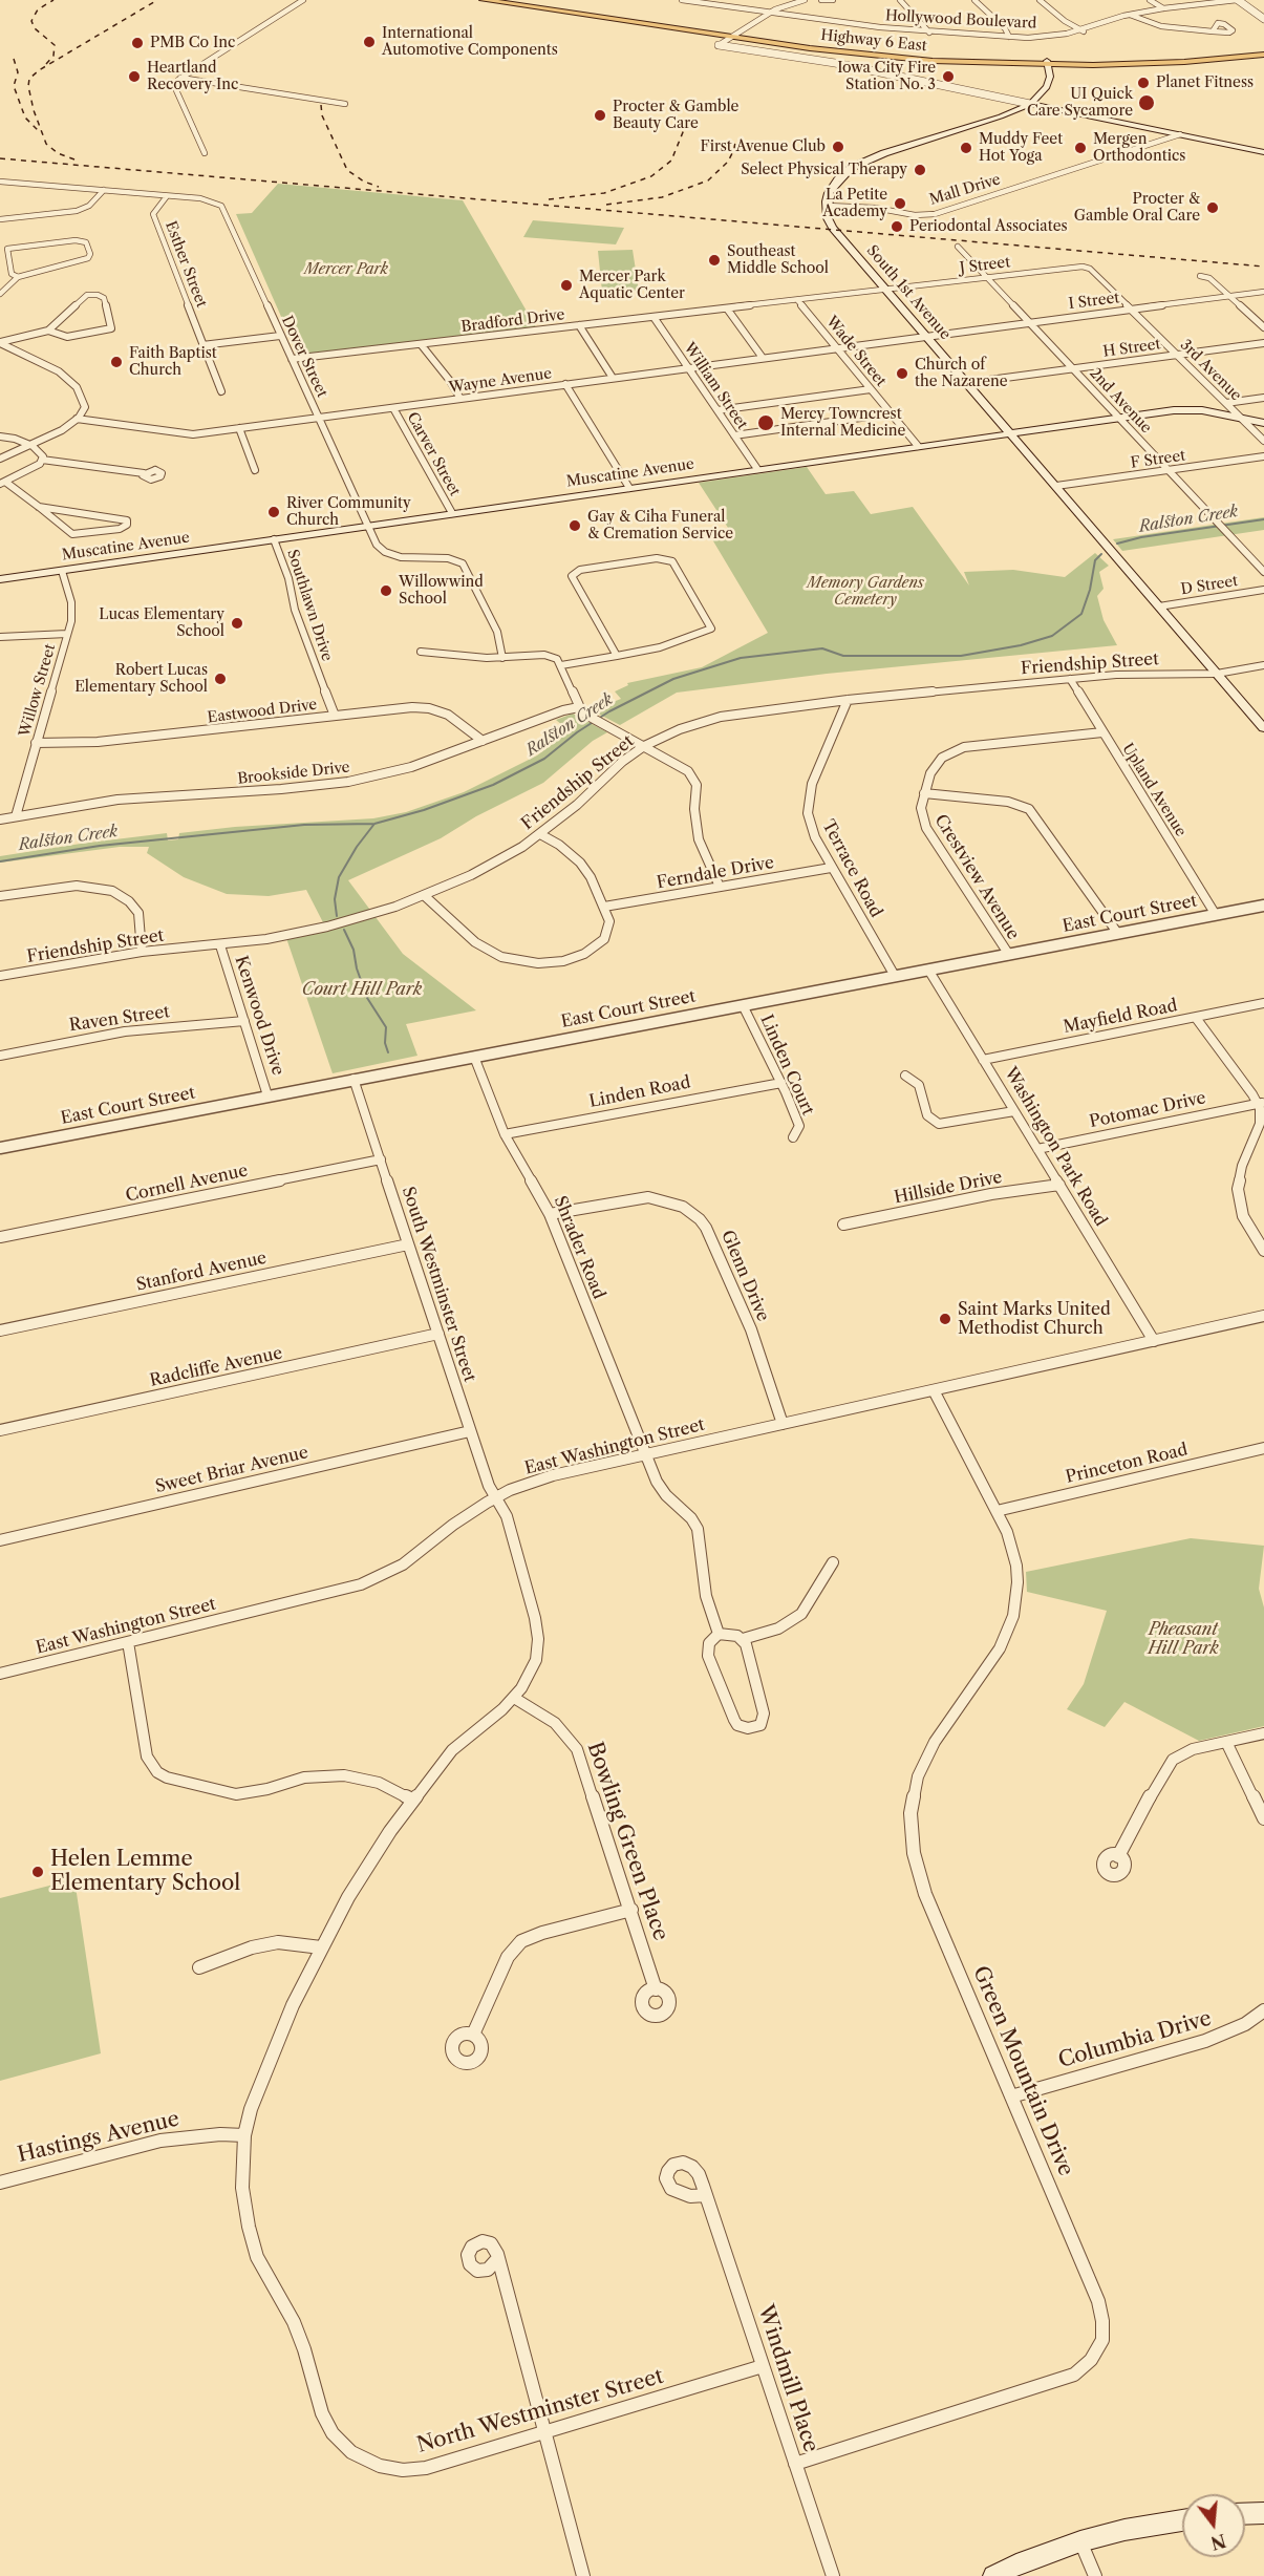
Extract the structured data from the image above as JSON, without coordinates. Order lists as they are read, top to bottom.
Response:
{
  "streets": {
    "main road": ["Highway 6 East", "South 1st Avenue", "Muscatine Avenue"],
    "street": [
      "Hollywood Boulevard",
      "Mall Drive",
      "Esther Street",
      "J Street",
      "I Street",
      "Bradford Drive",
      "H Street",
      "Wade Street",
      "Dover Street",
      "3rd Avenue",
      "Wayne Avenue",
      "William Street",
      "2nd Avenue",
      "Carver Street",
      "F Street",
      "D Street",
      "Southlawn Drive",
      "Friendship Street",
      "Willow Street",
      "Eastwood Drive",
      "Brookside Drive",
      "Upland Avenue",
      "Terrace Road",
      "Ferndale Drive",
      "Crestview Avenue",
      "East Court Street",
      "Kenwood Drive",
      "Mayfield Road",
      "Raven Street",
      "Linden Court",
      "Linden Road",
      "Potomac Drive",
      "Washington Park Road",
      "Cornell Avenue",
      "Hillside Drive",
      "Shrader Road",
      "Stanford Avenue",
      "Glenn Drive",
      "South Westminster Street",
      "Radcliffe Avenue",
      "East Washington Street",
      "Princeton Road",
      "Sweet Briar Avenue",
      "Bowling Green Place",
      "Columbia Drive",
      "Green Mountain Drive",
      "Hastings Avenue",
      "Windmill Place",
      "North Westminster Street"
    ]
  },
  "crossings": [
    ["Mall Drive", "South 1st Avenue"],
    ["Esther Street", "Dover Street"],
    ["J Street", "South 1st Avenue"],
    ["J Street", "Bradford Drive"],
    ["J Street", "3rd Avenue"],
    ["J Street", "2nd Avenue"],
    ["South 1st Avenue", "I Street"],
    ["South 1st Avenue", "Bradford Drive"],
    ["South 1st Avenue", "H Street"],
    ["South 1st Avenue", "Wayne Avenue"],
    ["South 1st Avenue", "F Street"],
    ["South 1st Avenue", "Muscatine Avenue"],
    ["South 1st Avenue", "D Street"],
    ["South 1st Avenue", "Friendship Street"],
    ["I Street", "3rd Avenue"],
    ["I Street", "Wayne Avenue"],
    ["I Street", "2nd Avenue"],
    ["Bradford Drive", "Wade Street"],
    ["Bradford Drive", "Dover Street"],
    ["Bradford Drive", "William Street"],
    ["H Street", "3rd Avenue"],
    ["H Street", "2nd Avenue"],
    ["Wade Street", "Wayne Avenue"],
    ["Wade Street", "Muscatine Avenue"],
    ["Dover Street", "Wayne Avenue"],
    ["Dover Street", "Muscatine Avenue"],
    ["3rd Avenue", "Muscatine Avenue"],
    ["Wayne Avenue", "William Street"],
    ["Wayne Avenue", "Carver Street"],
    ["William Street", "Muscatine Avenue"],
    ["2nd Avenue", "F Street"],
    ["2nd Avenue", "Muscatine Avenue"],
    ["Carver Street", "Muscatine Avenue"],
    ["Muscatine Avenue", "Southlawn Drive"],
    ["Muscatine Avenue", "Willow Street"],
    ["Southlawn Drive", "Eastwood Drive"],
    ["Friendship Street", "Upland Avenue"],
    ["Friendship Street", "Terrace Road"],
    ["Friendship Street", "Kenwood Drive"],
    ["Willow Street", "Eastwood Drive"],
    ["Willow Street", "Brookside Drive"],
    ["Eastwood Drive", "Brookside Drive"],
    ["Upland Avenue", "Crestview Avenue"],
    ["Upland Avenue", "East Court Street"],
    ["Terrace Road", "Ferndale Drive"],
    ["Terrace Road", "East Court Street"],
    ["Crestview Avenue", "East Court Street"],
    ["East Court Street", "Kenwood Drive"],
    ["East Court Street", "Linden Court"],
    ["East Court Street", "Washington Park Road"],
    ["East Court Street", "Shrader Road"],
    ["East Court Street", "South Westminster Street"],
    ["Kenwood Drive", "Raven Street"],
    ["Mayfield Road", "Washington Park Road"],
    ["Linden Court", "Linden Road"],
    ["Linden Road", "Shrader Road"],
    ["Potomac Drive", "Washington Park Road"],
    ["Washington Park Road", "Hillside Drive"],
    ["Washington Park Road", "East Washington Street"],
    ["Cornell Avenue", "South Westminster Street"],
    ["Shrader Road", "Glenn Drive"],
    ["Shrader Road", "East Washington Street"],
    ["Stanford Avenue", "South Westminster Street"],
    ["Glenn Drive", "East Washington Street"],
    ["South Westminster Street", "Radcliffe Avenue"],
    ["South Westminster Street", "East Washington Street"],
    ["South Westminster Street", "Sweet Briar Avenue"],
    ["South Westminster Street", "North Westminster Street"],
    ["East Washington Street", "Green Mountain Drive"],
    ["East Washington Street", "North Westminster Street"],
    ["Princeton Road", "Green Mountain Drive"],
    ["Bowling Green Place", "North Westminster Street"],
    ["Columbia Drive", "Green Mountain Drive"],
    ["Green Mountain Drive", "Windmill Place"],
    ["Hastings Avenue", "North Westminster Street"],
    ["Windmill Place", "North Westminster Street"]
  ],
  "water": ["Ralston Creek"],
  "parks": [
    "Mercer Park",
    "Memory Gardens Cemetery",
    "Court Hill Park",
    "Pheasant Hill Park"
  ],
  "places": [
    "International Automotive Components",
    "PMB Co Inc",
    "Heartland Recovery Inc",
    "Iowa City Fire Station No. 3",
    "Planet Fitness",
    "UI Quick Care Sycamore",
    "Procter & Gamble Beauty Care",
    "First Avenue Club",
    "Muddy Feet Hot Yoga",
    "Mergen Orthodontics",
    "Select Physical Therapy",
    "La Petite Academy",
    "Procter & Gamble Oral Care",
    "Periodontal Associates",
    "Southeast Middle School",
    "Mercer Park Aquatic Center",
    "Faith Baptist Church",
    "Church of the Nazarene",
    "Mercy Towncrest Internal Medicine",
    "River Community Church",
    "Gay & Ciha Funeral & Cremation Service",
    "Willowwind School",
    "Lucas Elementary School",
    "Robert Lucas Elementary School",
    "Saint Marks United Methodist Church",
    "Helen Lemme Elementary School"
  ],
  "north": "bottom"
}
